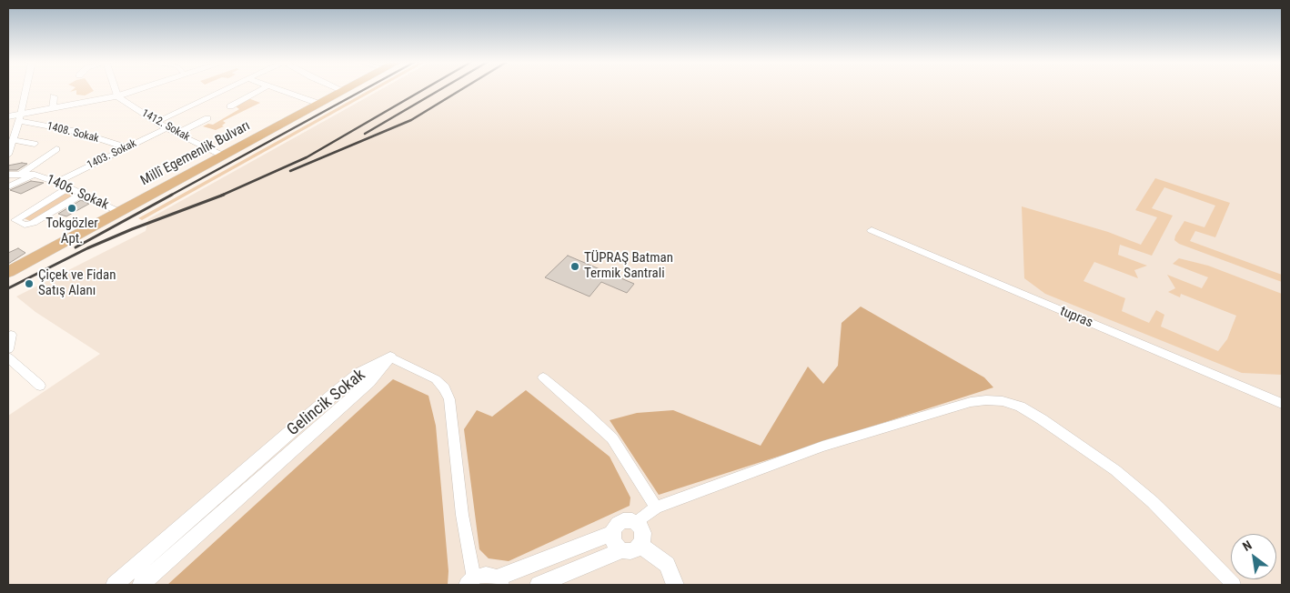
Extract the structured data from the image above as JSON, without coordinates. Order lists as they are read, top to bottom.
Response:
{
  "streets": {
    "main road": ["Millî Egemenlik Bulvarı"],
    "street": [
      "1412. Sokak",
      "1408. Sokak",
      "1403. Sokak",
      "1406. Sokak",
      "tupras",
      "Gelincik Sokak"
    ]
  },
  "crossings": [
    ["1412. Sokak", "Millî Egemenlik Bulvarı"],
    ["1412. Sokak", "1403. Sokak"],
    ["1408. Sokak", "1403. Sokak"],
    ["Millî Egemenlik Bulvarı", "1406. Sokak"],
    ["1403. Sokak", "1406. Sokak"]
  ],
  "places": ["Tokgözler Apt.", "TÜPRAŞ Batman Termik Santrali", "Çiçek ve Fidan Satış Alanı"],
  "north": "top left"
}
